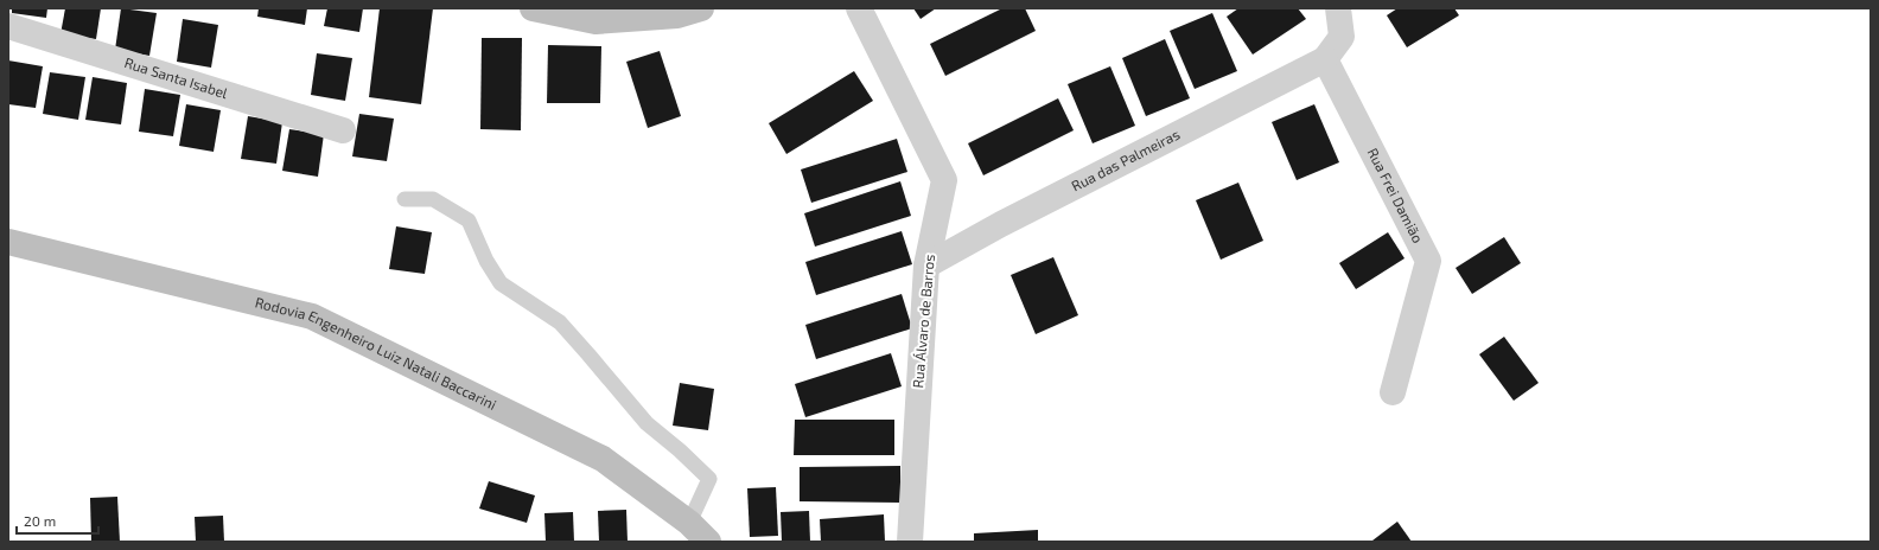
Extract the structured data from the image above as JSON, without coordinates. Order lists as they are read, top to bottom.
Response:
{
  "streets": {
    "main road": ["Rodovia Engenheiro Luiz Natali Baccarini"],
    "street": [
      "Rua Santa Isabel",
      "Rua das Palmeiras",
      "Rua Frei Damião",
      "Rua Álvaro de Barros"
    ]
  },
  "crossings": [
    ["Rua das Palmeiras", "Rua Frei Damião"],
    ["Rua das Palmeiras", "Rua Álvaro de Barros"]
  ],
  "scale_bar": "20 m"
}
